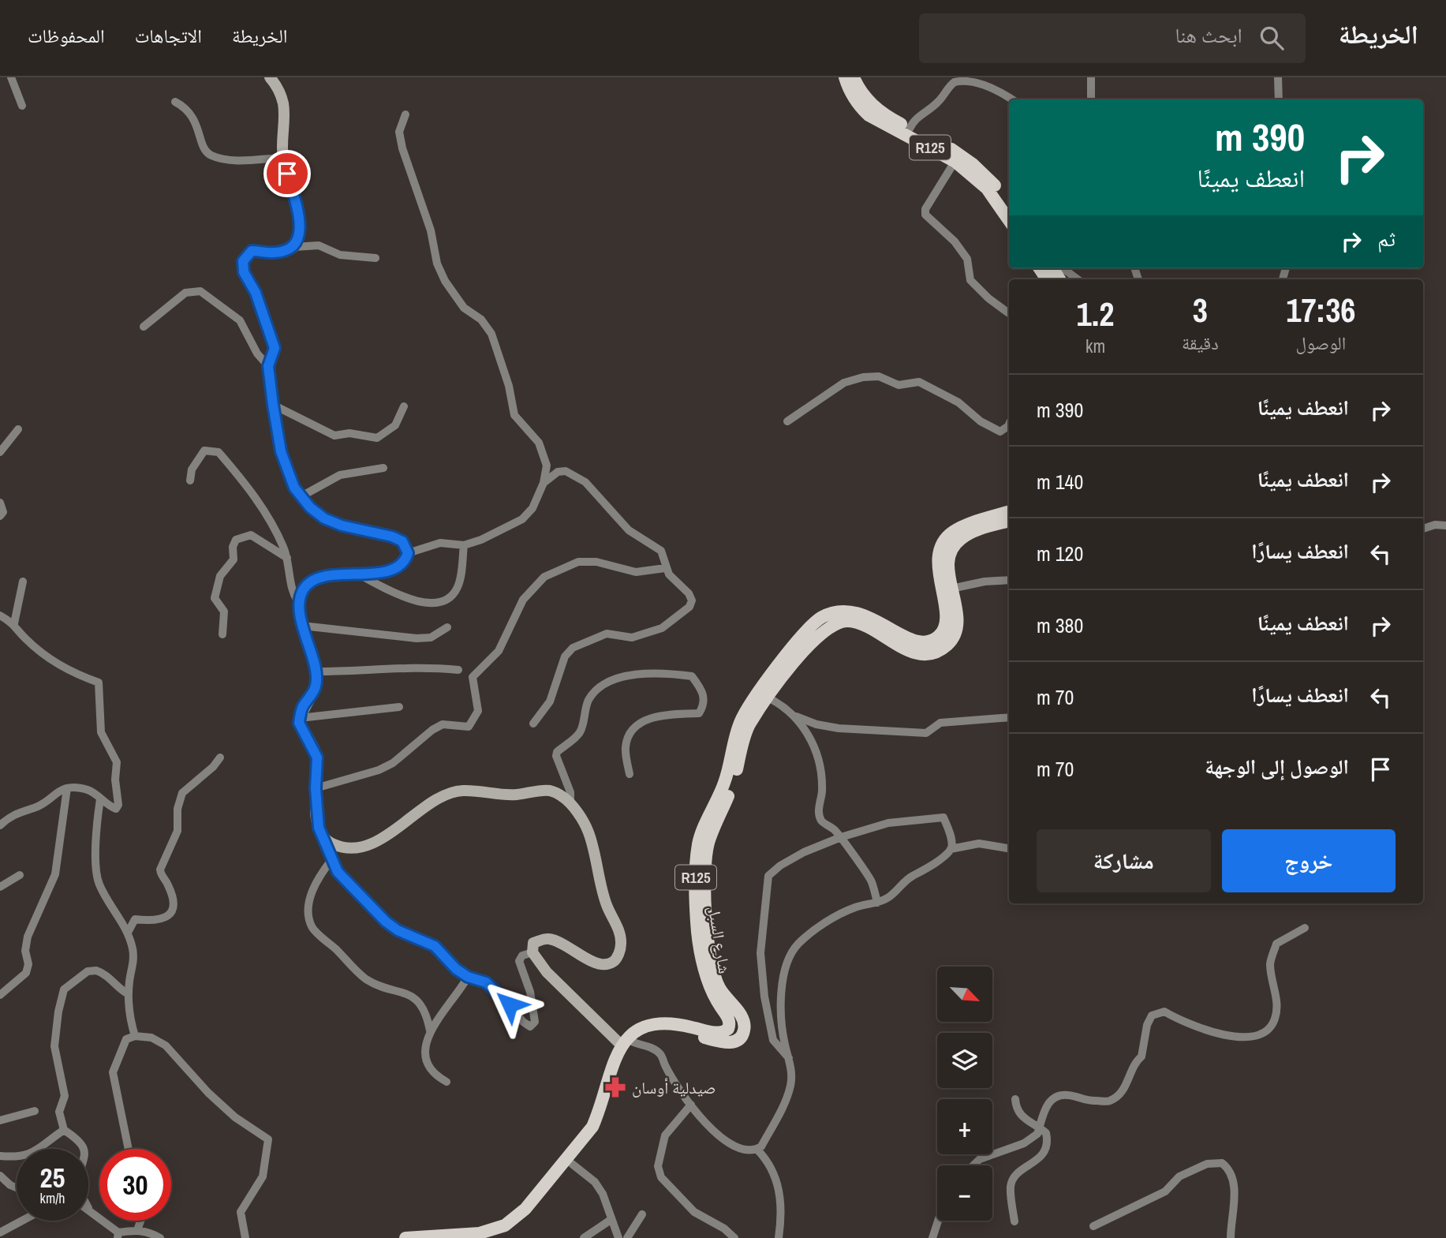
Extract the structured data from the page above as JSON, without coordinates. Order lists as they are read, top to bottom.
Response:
{
  "streets": {
    "main road": ["R125", "شارع السبل"]
  },
  "places": {
    "pharmacy": ["صيدلية أوسان"]
  },
  "north": "bottom right",
  "page": {
    "header": "الخريطة",
    "search": "ابحث هنا",
    "nav": ["الخريطة", "الاتجاهات", "المحفوظات"],
    "turn": ["390 m", "انعطف يمينًا"],
    "then": "ثم",
    "eta": [
      "17:36",
      "الوصول",
      "3",
      "دقيقة",
      "1.2",
      "km"
    ],
    "list": [
      {
        "name": "انعطف يمينًا",
        "value": "390 m"
      },
      {
        "name": "انعطف يمينًا",
        "value": "140 m"
      },
      {
        "name": "انعطف يسارًا",
        "value": "120 m"
      },
      {
        "name": "انعطف يمينًا",
        "value": "380 m"
      },
      {
        "name": "انعطف يسارًا",
        "value": "70 m"
      },
      {
        "name": "الوصول إلى الوجهة",
        "value": "70 m"
      }
    ],
    "buttons": ["خروج", "مشاركة"],
    "map_buttons": ["+", "−"],
    "speed": "25 km/h",
    "limit": "30"
  }
}
